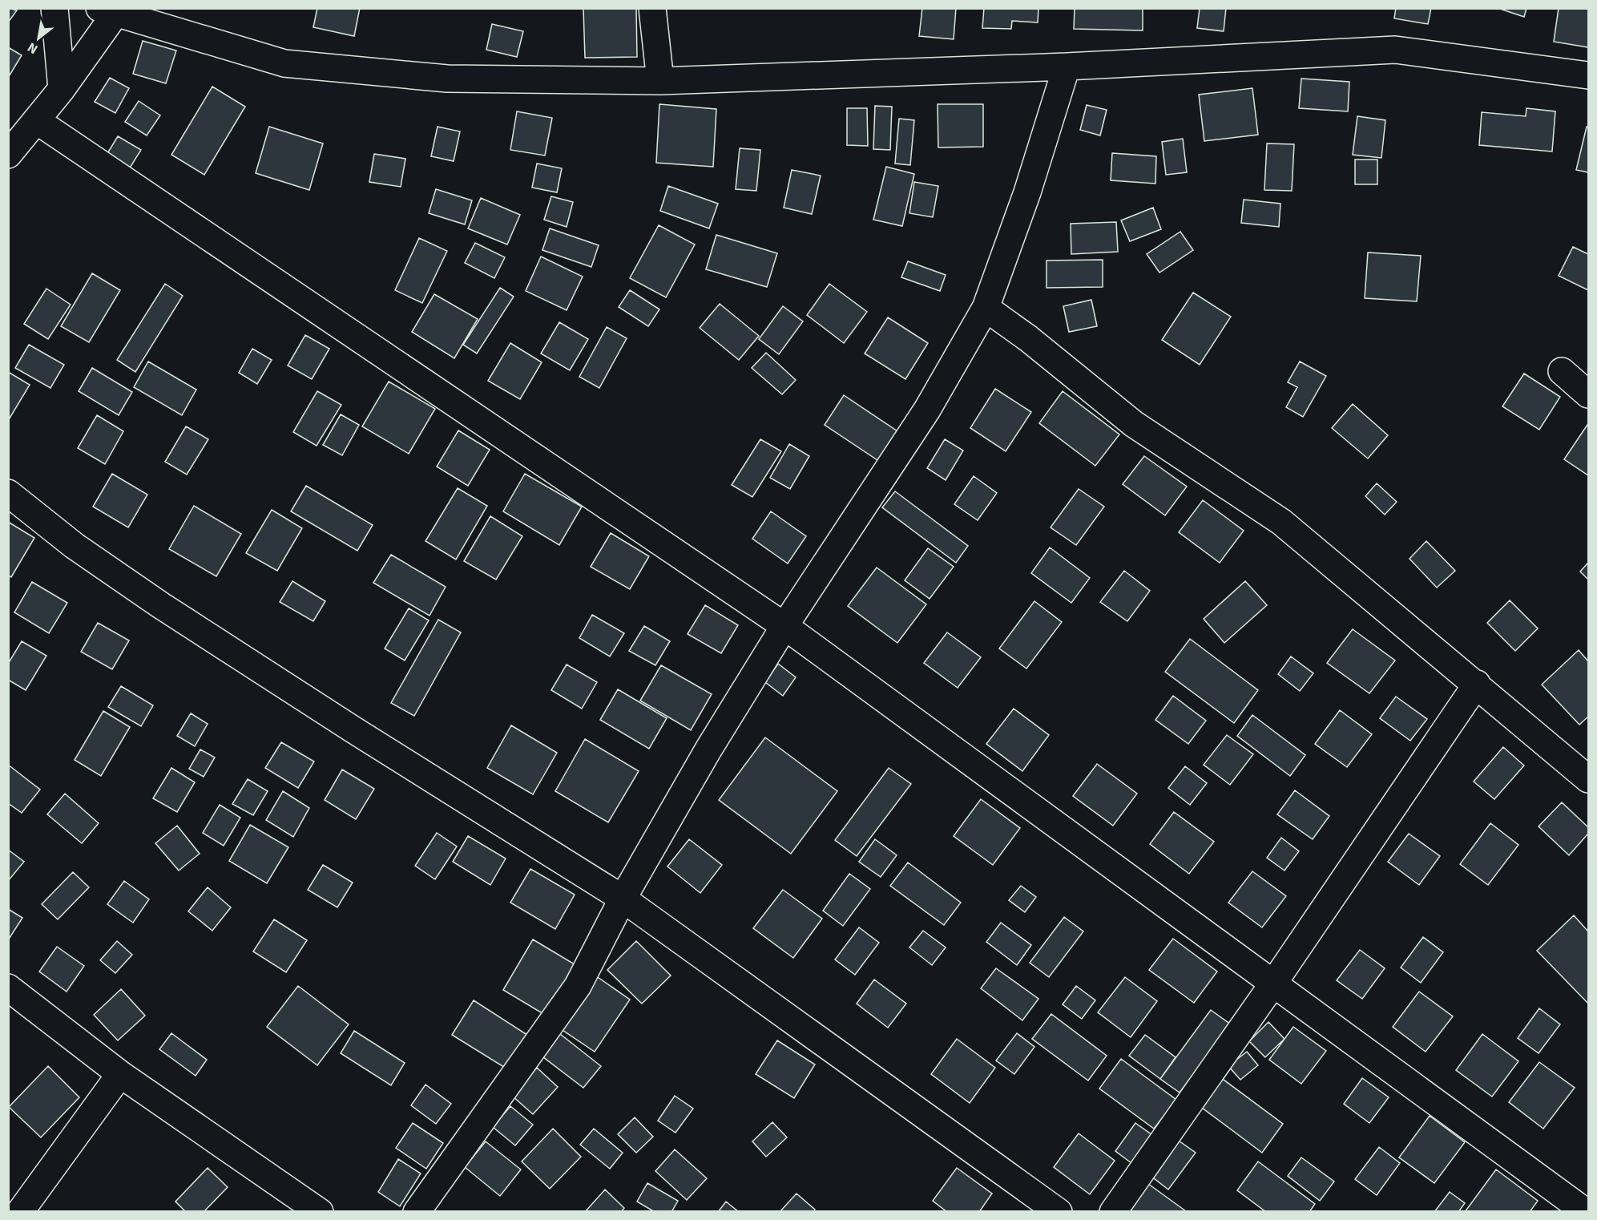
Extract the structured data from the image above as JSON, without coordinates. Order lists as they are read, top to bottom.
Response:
{
  "north": "bottom left"
}
